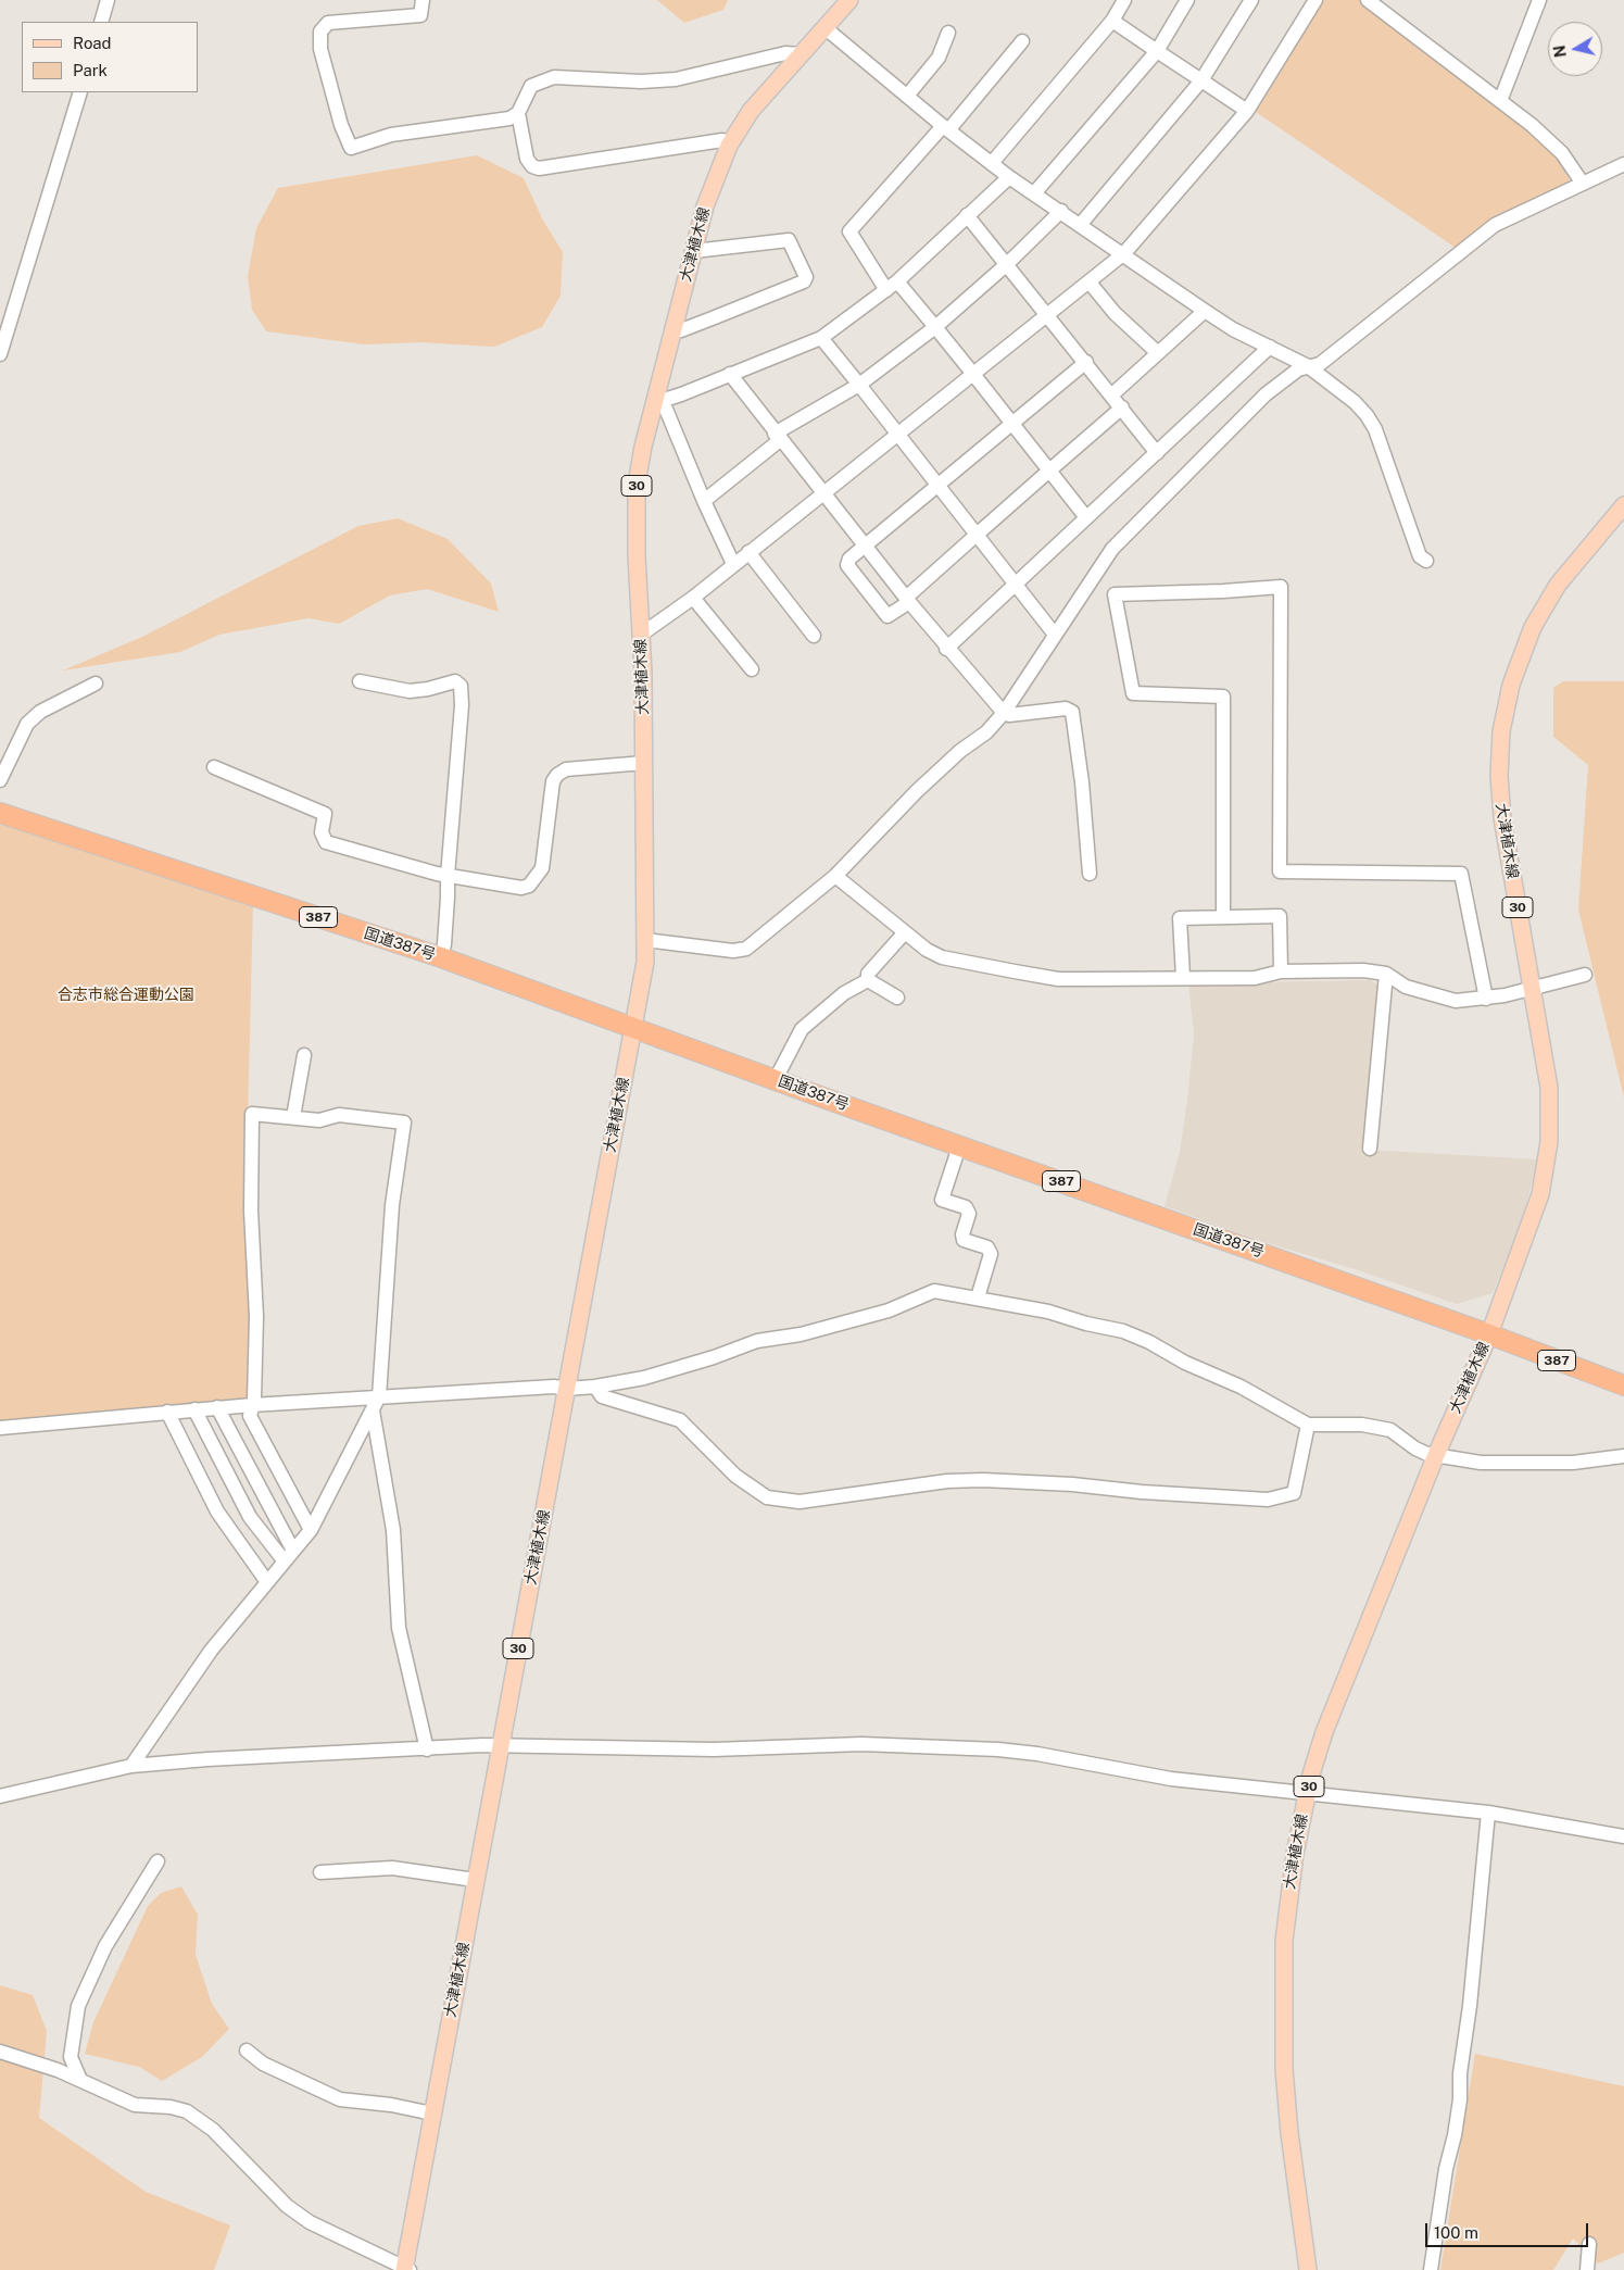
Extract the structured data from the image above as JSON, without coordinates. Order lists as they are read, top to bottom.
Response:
{
  "streets": {
    "highway": ["387", "国道387号"],
    "main road": ["大津植木線", "30"]
  },
  "crossings": [
    ["大津植木線", "国道387号"]
  ],
  "parks": ["合志市総合運動公園"],
  "legend": ["Road", "Park"],
  "scale_bar": "100 m",
  "north": "left"
}
